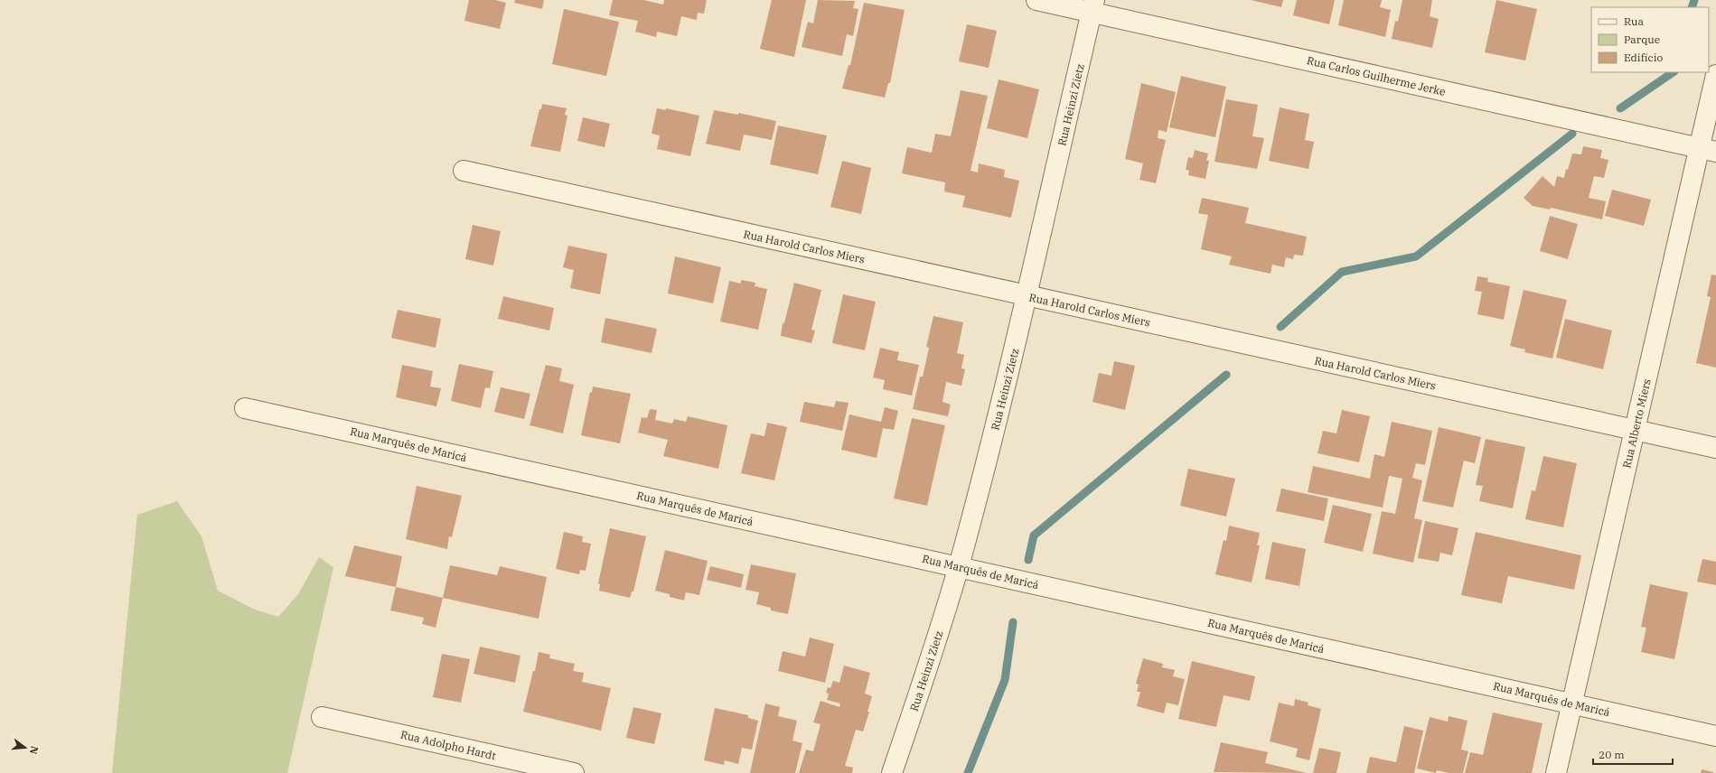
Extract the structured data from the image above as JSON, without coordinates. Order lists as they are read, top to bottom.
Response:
{
  "streets": {
    "street": [
      "Rua Carlos Guilherme Jerke",
      "Rua Heinzi Zietz",
      "Rua Harold Carlos Miers",
      "Rua Alberto Miers",
      "Rua Marquês de Maricá",
      "Rua Adolpho Hardt"
    ]
  },
  "crossings": [
    ["Rua Carlos Guilherme Jerke", "Rua Heinzi Zietz"],
    ["Rua Carlos Guilherme Jerke", "Rua Alberto Miers"],
    ["Rua Heinzi Zietz", "Rua Harold Carlos Miers"],
    ["Rua Heinzi Zietz", "Rua Marquês de Maricá"],
    ["Rua Harold Carlos Miers", "Rua Alberto Miers"],
    ["Rua Alberto Miers", "Rua Marquês de Maricá"]
  ],
  "legend": ["Rua", "Parque", "Edifício"],
  "scale_bar": "20 m",
  "north": "right"
}
